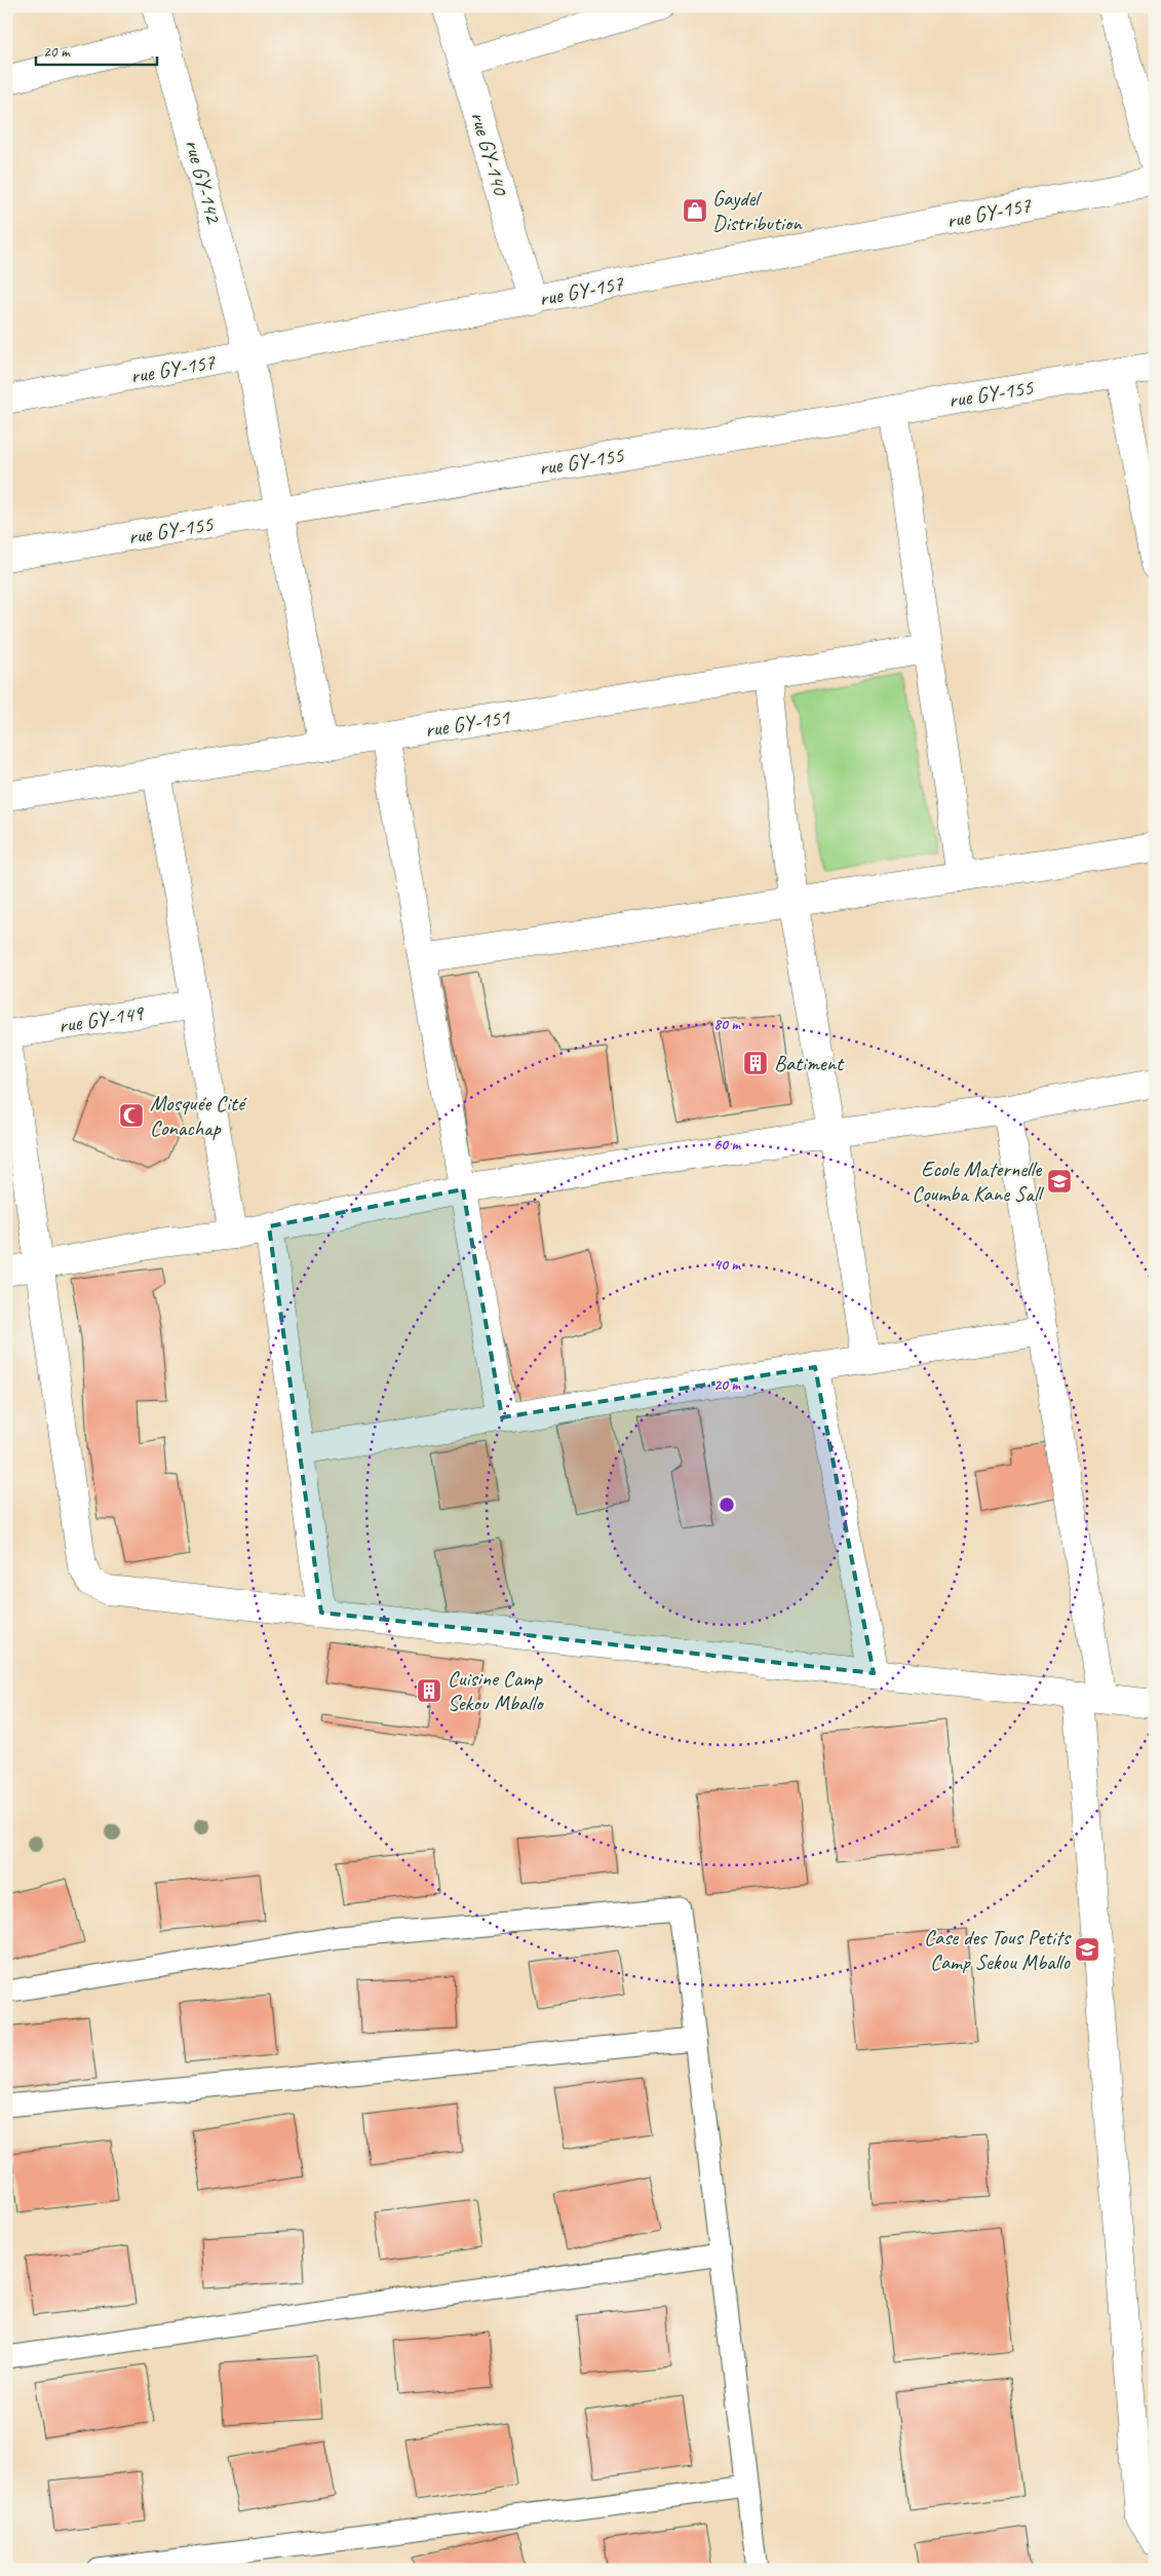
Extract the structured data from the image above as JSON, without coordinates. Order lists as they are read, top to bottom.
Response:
{
  "streets": {
    "street": [
      "rue GY-140",
      "rue GY-142",
      "rue GY-157",
      "rue GY-155",
      "rue GY-151",
      "rue GY-149"
    ]
  },
  "crossings": [
    ["rue GY-140", "rue GY-157"],
    ["rue GY-142", "rue GY-157"],
    ["rue GY-142", "rue GY-155"],
    ["rue GY-142", "rue GY-151"]
  ],
  "places": {
    "shop": ["Gaydel Distribution"],
    "building": ["Batiment", "Cuisine Camp Sekou Mballo"],
    "mosque": ["Mosquée Cité Conachap"],
    "school or university": ["Ecole Maternelle Coumba Kane Sall", "Case des Tous Petits Camp Sekou Mballo"]
  },
  "scale_bar": "20 m",
  "rings": [
    "80 m",
    "60 m",
    "40 m",
    "20 m"
  ]
}
